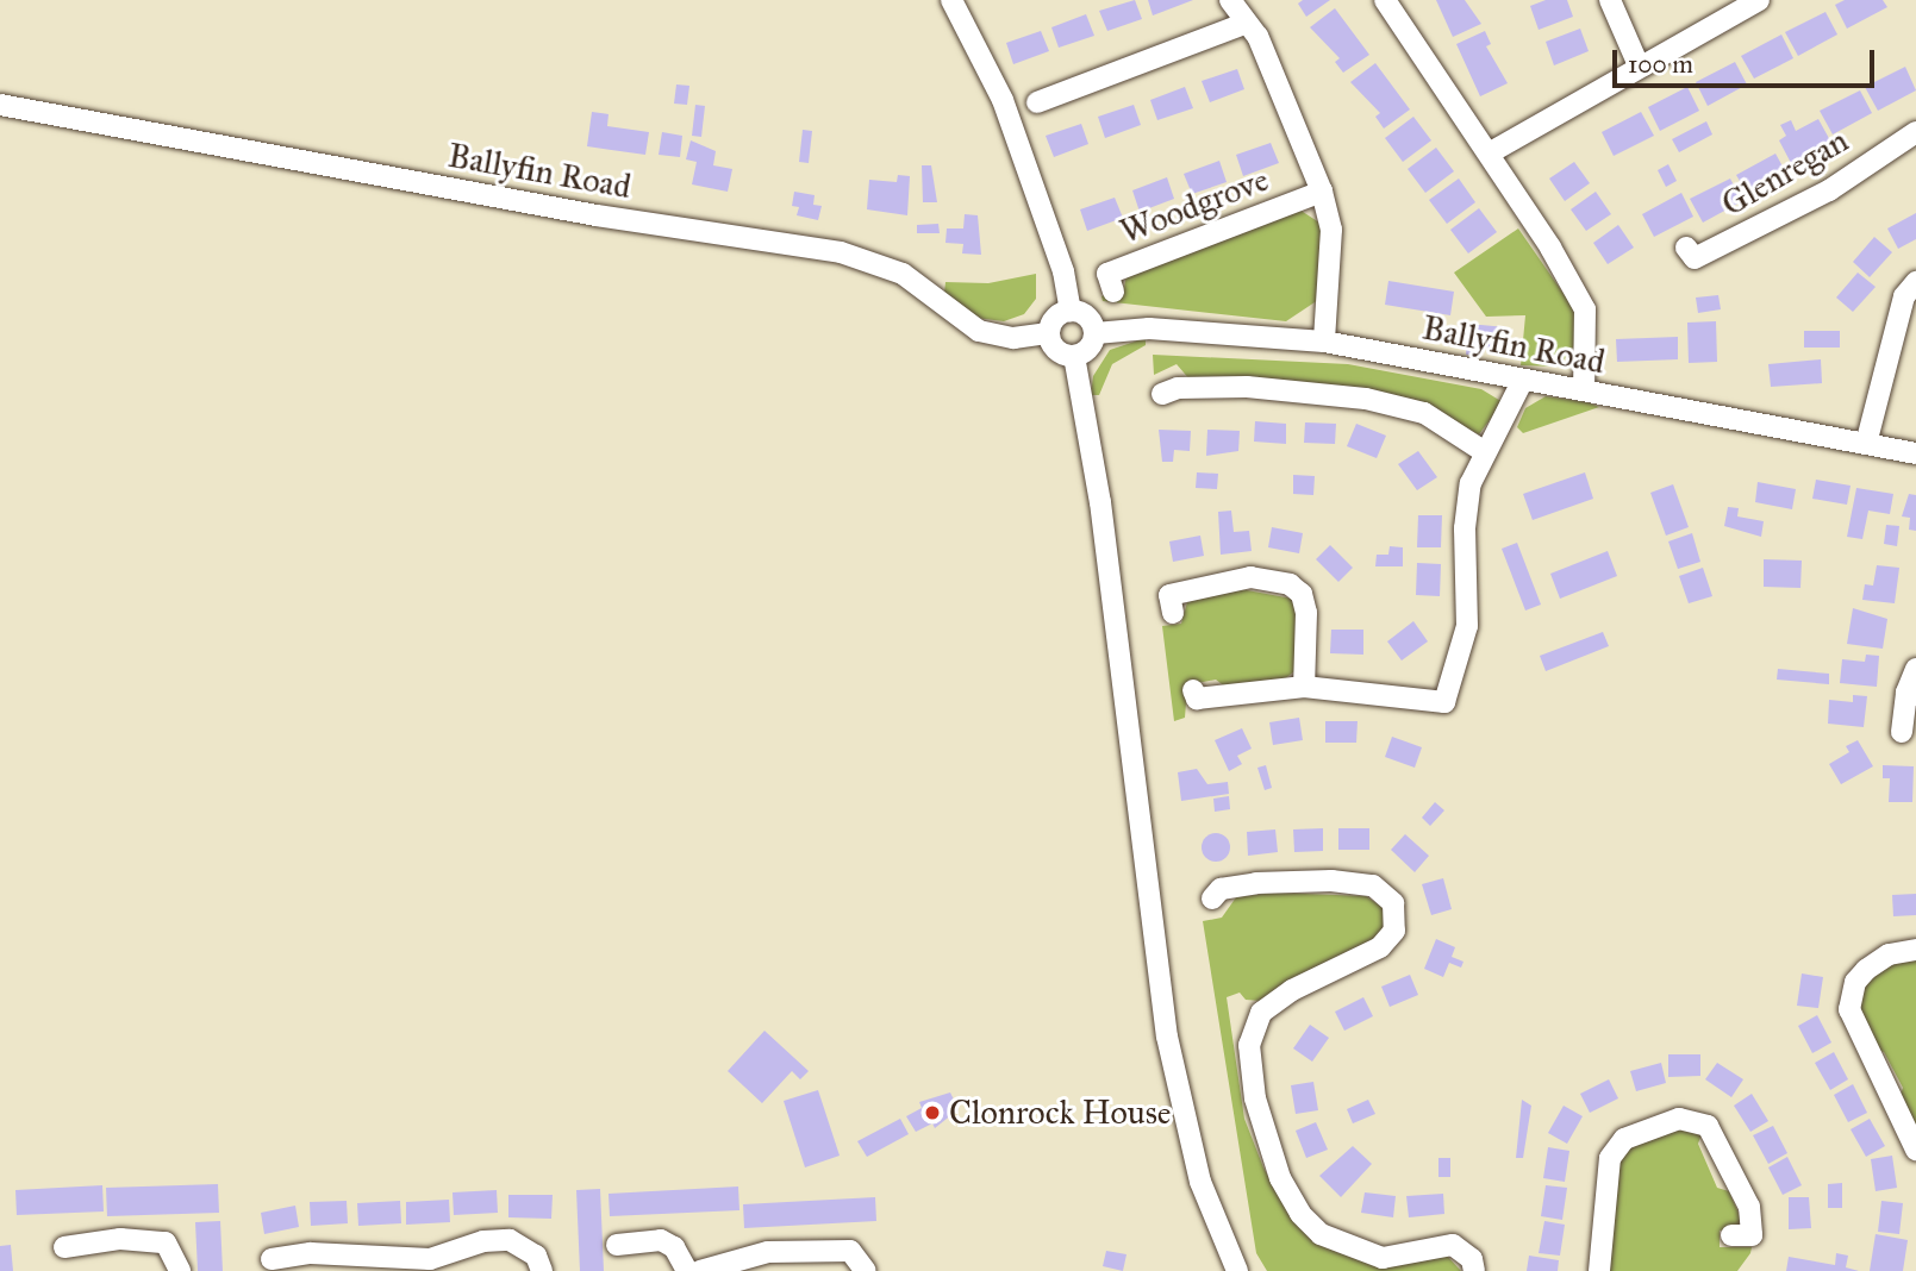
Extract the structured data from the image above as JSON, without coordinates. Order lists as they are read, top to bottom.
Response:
{
  "streets": {
    "street": ["Ballyfin Road", "Glenregan", "Woodgrove"]
  },
  "crossings": [
    ["Ballyfin Road", "Woodgrove"]
  ],
  "places": ["Clonrock House"],
  "scale_bar": "100 m"
}
